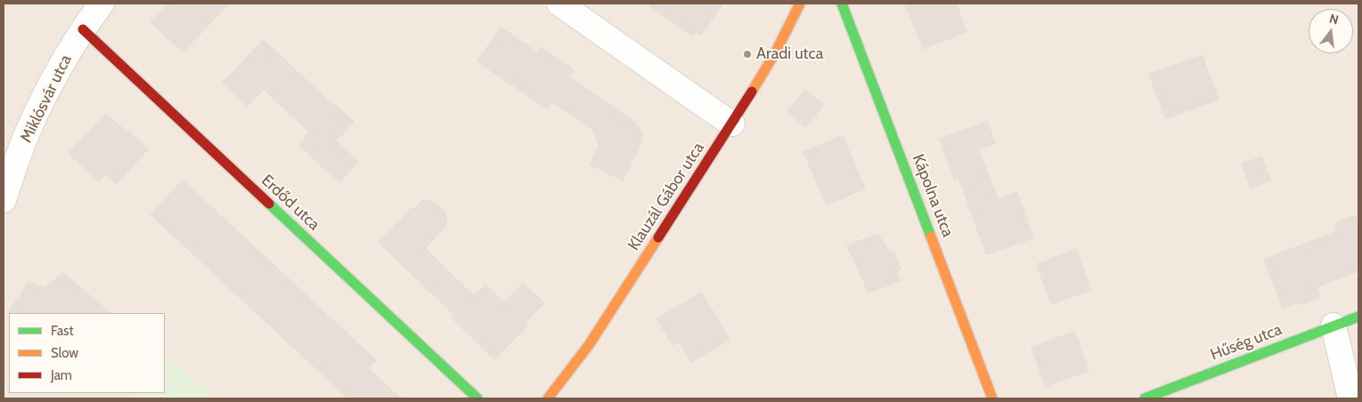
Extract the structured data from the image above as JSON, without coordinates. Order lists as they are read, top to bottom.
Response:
{
  "streets": {
    "street": [
      "Miklósvár utca",
      "Kápolna utca",
      "Klauzál Gábor utca",
      "Erdőd utca",
      "Hűség utca"
    ]
  },
  "crossings": [
    ["Miklósvár utca", "Erdőd utca"]
  ],
  "places": ["Aradi utca"],
  "legend": ["Fast", "Slow", "Jam"],
  "north": "top"
}
